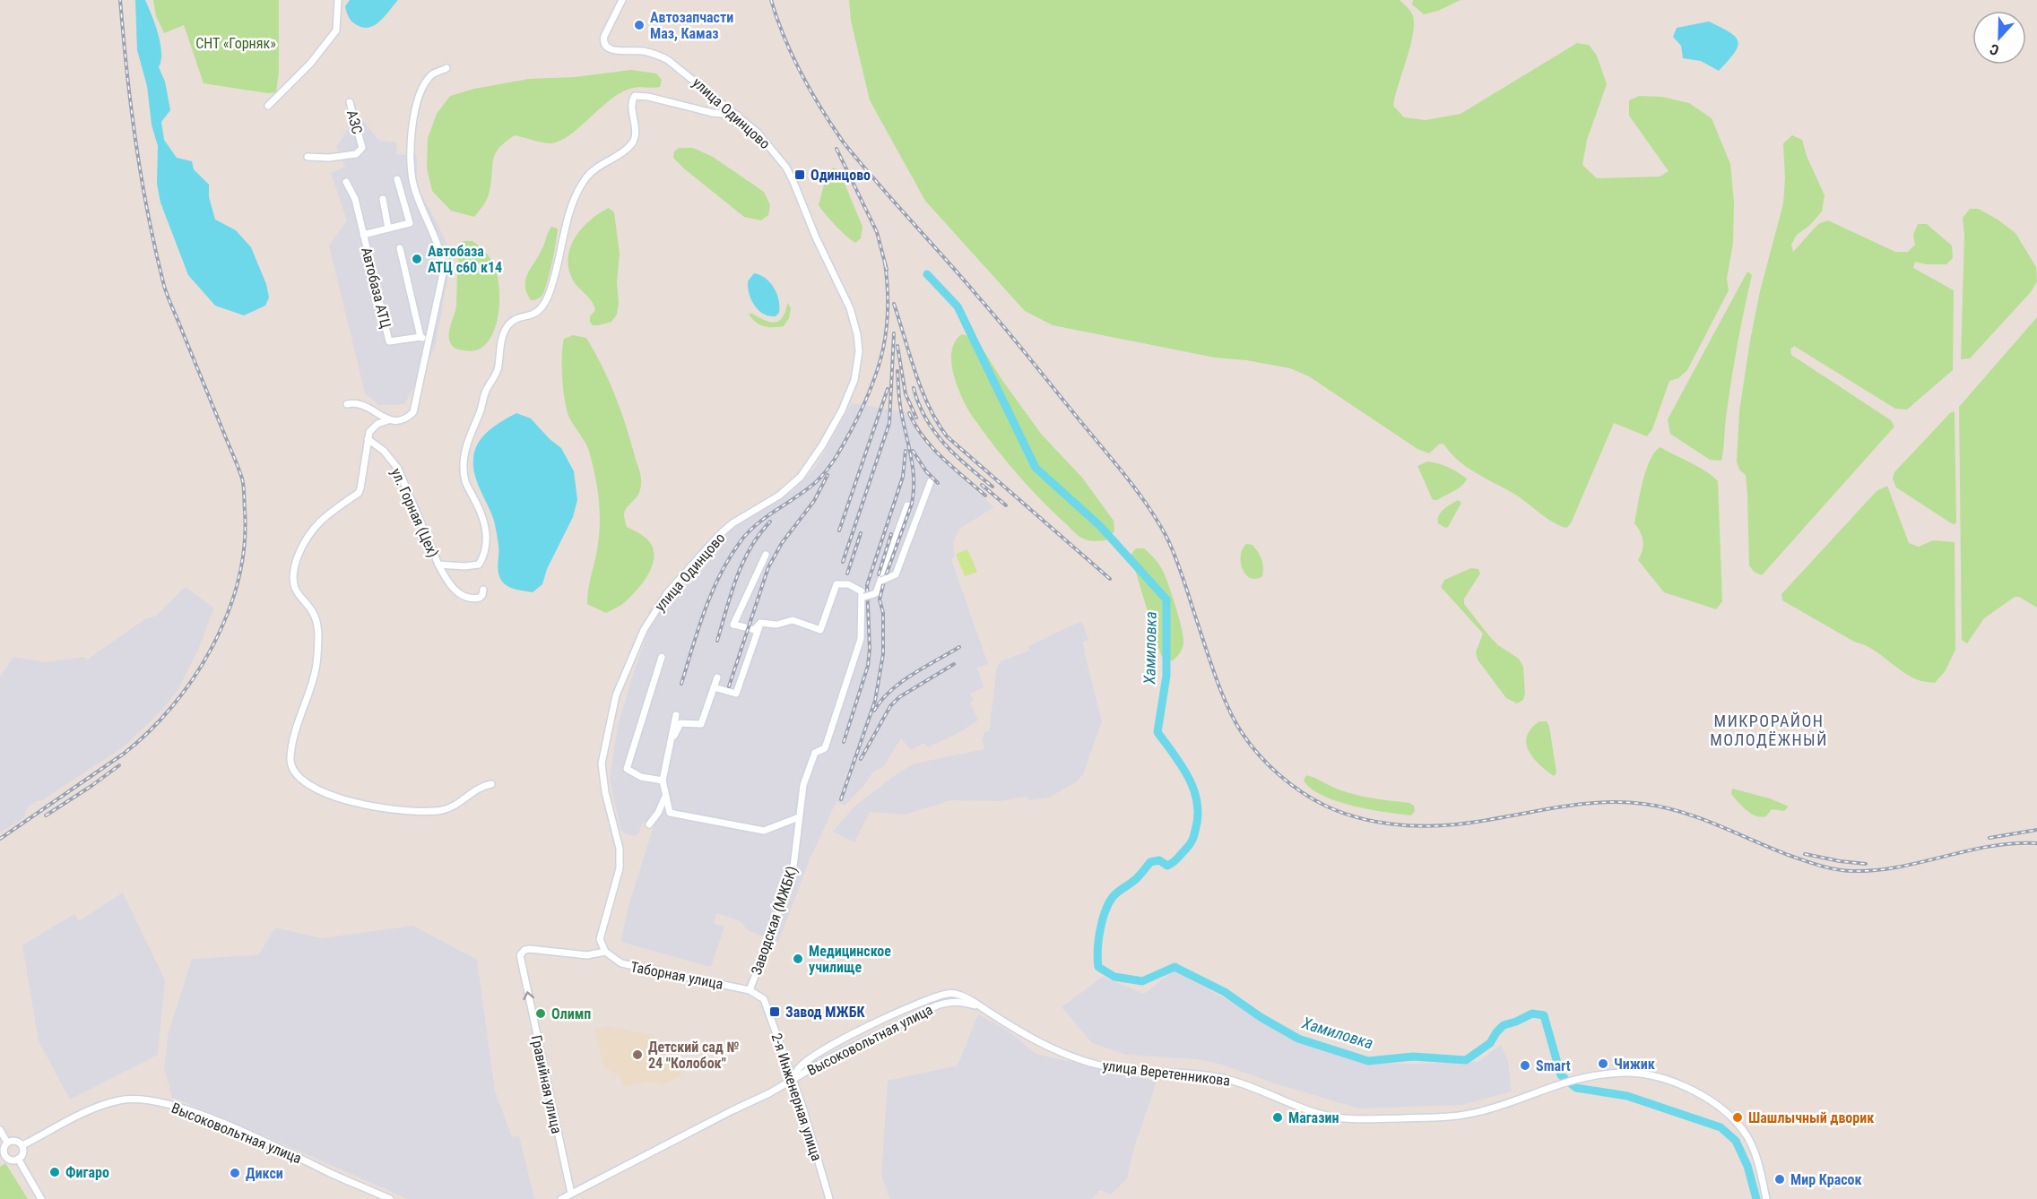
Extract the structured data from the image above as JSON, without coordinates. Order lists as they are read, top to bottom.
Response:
{
  "streets": {
    "street": [
      "улица Одинцово",
      "АЗС",
      "Автобаза АТЦ",
      "ул. Горная (Цех)",
      "Заводская (МЖБК)",
      "Таборная улица",
      "Высоковольтная улица",
      "улица Веретенникова",
      "Гравийная улица",
      "2-я Инженерная улица"
    ]
  },
  "crossings": [
    ["улица Одинцово", "ул. Горная (Цех)"],
    ["улица Одинцово", "Таборная улица"],
    ["улица Одинцово", "Гравийная улица"],
    ["Заводская (МЖБК)", "Таборная улица"],
    ["Таборная улица", "Гравийная улица"],
    ["Таборная улица", "2-я Инженерная улица"],
    ["Высоковольтная улица", "улица Веретенникова"],
    ["Высоковольтная улица", "Гравийная улица"],
    ["Высоковольтная улица", "2-я Инженерная улица"]
  ],
  "districts": ["МИКРОРАЙОН МОЛОДЁЖНЫЙ"],
  "water": ["Хамиловка"],
  "parks": ["СНТ «Горняк»"],
  "places": {
    "other": [
      "Автозапчасти Маз, Камаз",
      "Автобаза АТЦ с60 к14",
      "Медицинское училище",
      "Олимп",
      "Детский сад № 24 \"Колобок\"",
      "Чижик",
      "Smart",
      "Магазин",
      "Шашлычный дворик",
      "Фигаро",
      "Дикси",
      "Мир Красок"
    ],
    "transit": ["Одинцово", "Завод МЖБК"]
  },
  "north": "bottom"
}
